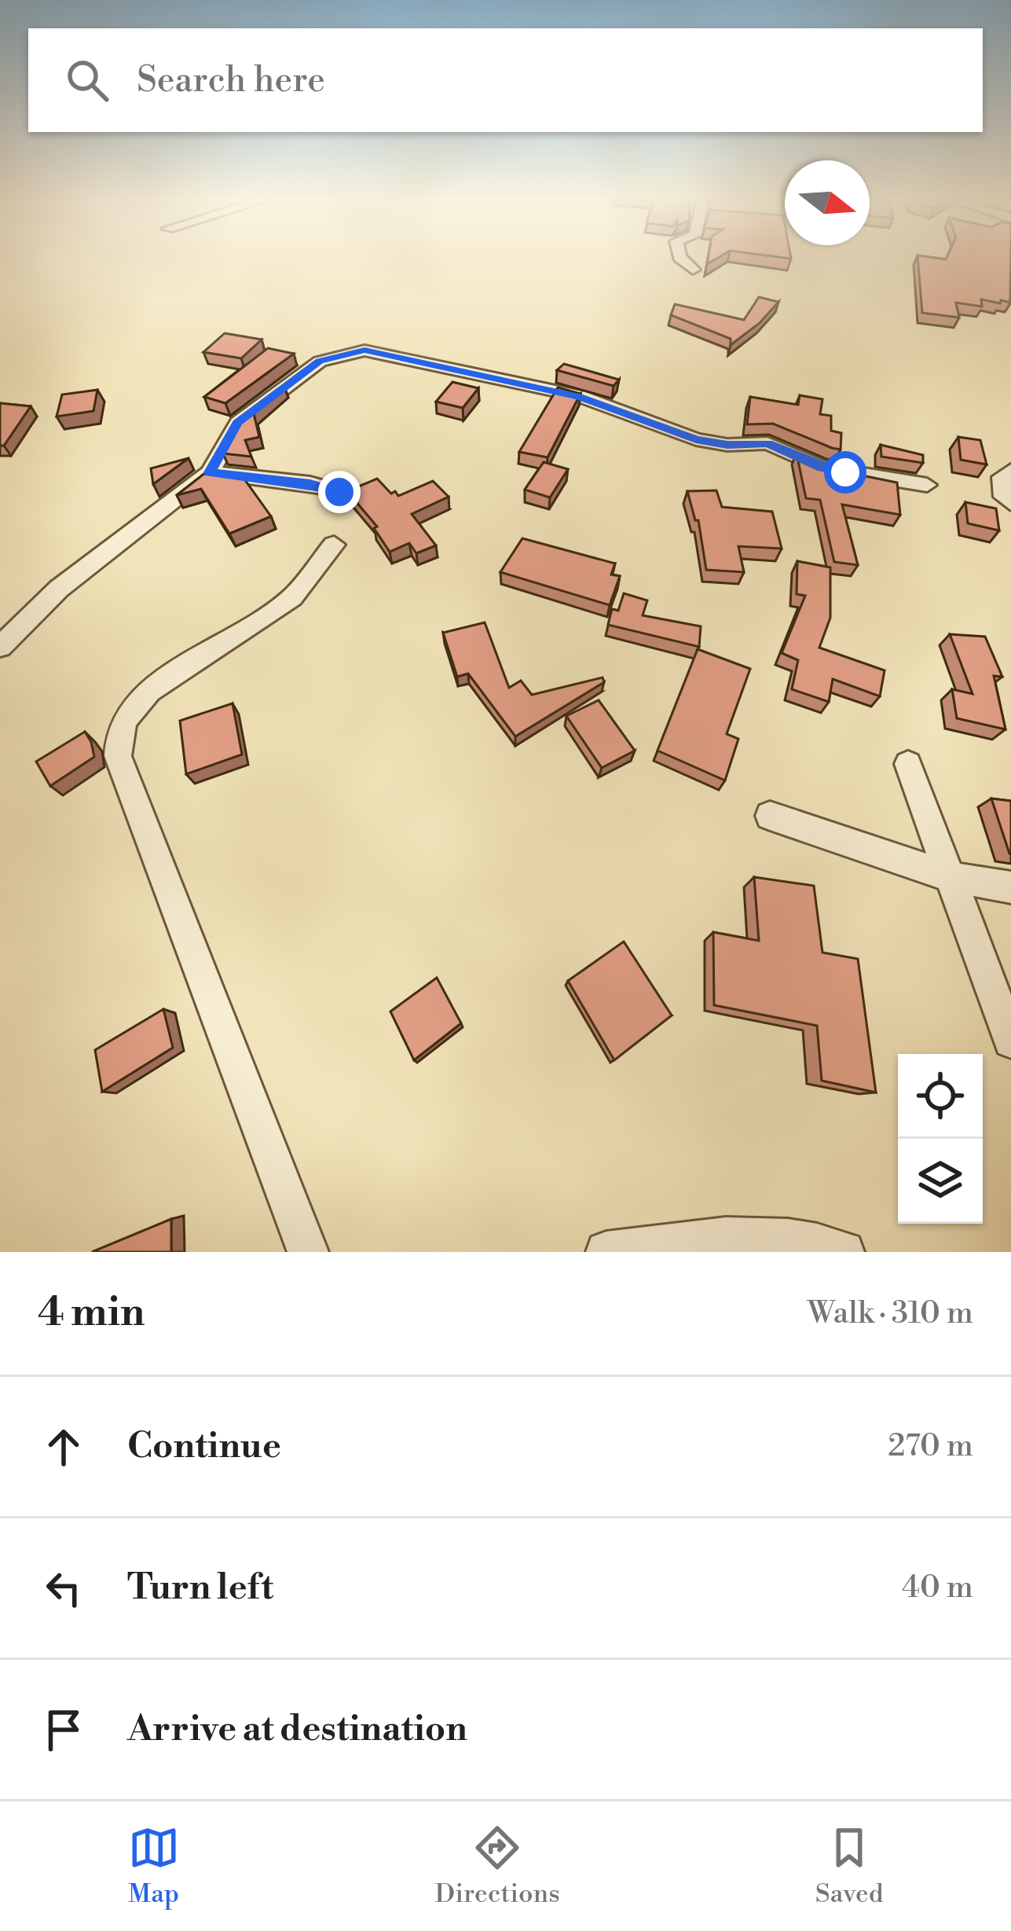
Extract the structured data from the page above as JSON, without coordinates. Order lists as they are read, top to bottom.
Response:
{
  "north": "right",
  "page": {
    "search": "Search here",
    "heading": ["4 min", "Walk · 310 m"],
    "list": [
      ["Continue", "270 m"],
      ["Turn left", "40 m"],
      "Arrive at destination"
    ],
    "nav": ["Map", "Directions", "Saved"]
  }
}
